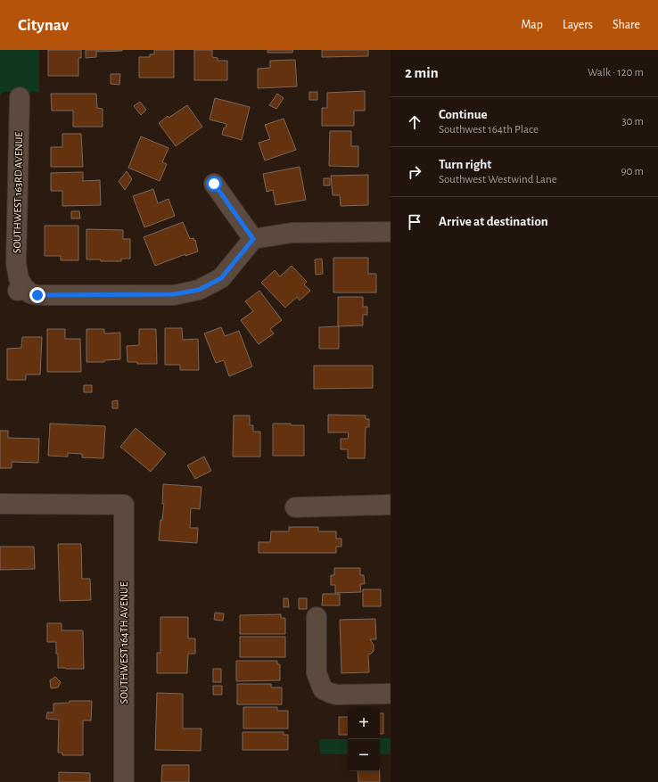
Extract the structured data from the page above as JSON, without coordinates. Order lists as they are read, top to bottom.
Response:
{
  "streets": {
    "street": ["SOUTHWEST 163RD AVENUE", "SOUTHWEST 164TH AVENUE"]
  },
  "page": {
    "header": "Citynav",
    "nav": ["Map", "Layers", "Share"],
    "heading": ["2 min", "Walk · 120 m"],
    "list": [
      ["Continue", "Southwest 164th Place", "30 m"],
      ["Turn right", "Southwest Westwind Lane", "90 m"],
      "Arrive at destination"
    ],
    "map_buttons": ["+", "−"]
  }
}
